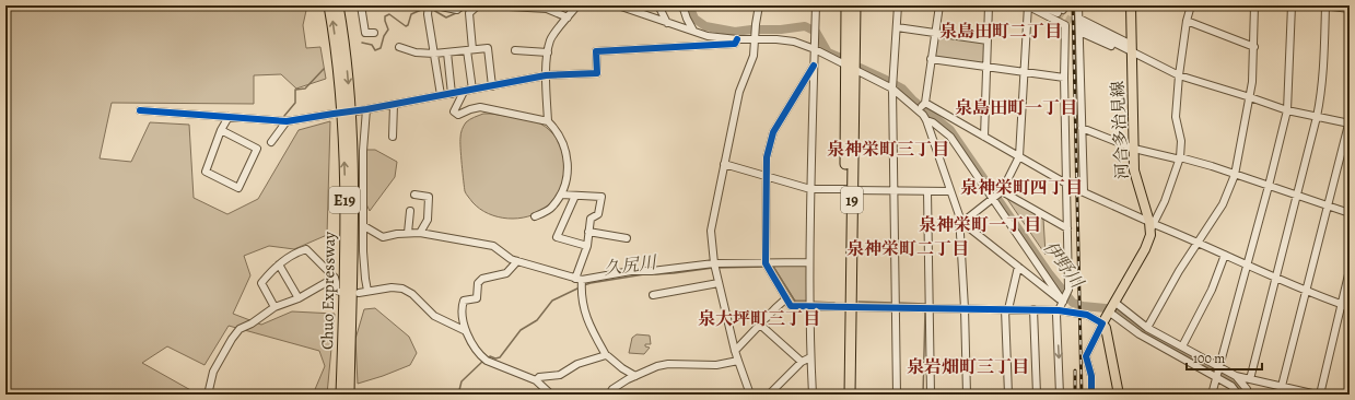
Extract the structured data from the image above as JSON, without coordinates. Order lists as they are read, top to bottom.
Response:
{
  "streets": {
    "highway": ["E19", "19", "Chuo Expressway"],
    "main road": ["河合多治見線"]
  },
  "districts": [
    "泉島田町二丁目",
    "泉島田町一丁目",
    "泉神栄町三丁目",
    "泉神栄町四丁目",
    "泉神栄町一丁目",
    "泉神栄町二丁目",
    "泉大坪町三丁目",
    "泉岩畑町三丁目"
  ],
  "water": ["伊野川", "久尻川"],
  "scale_bar": "100 m"
}
